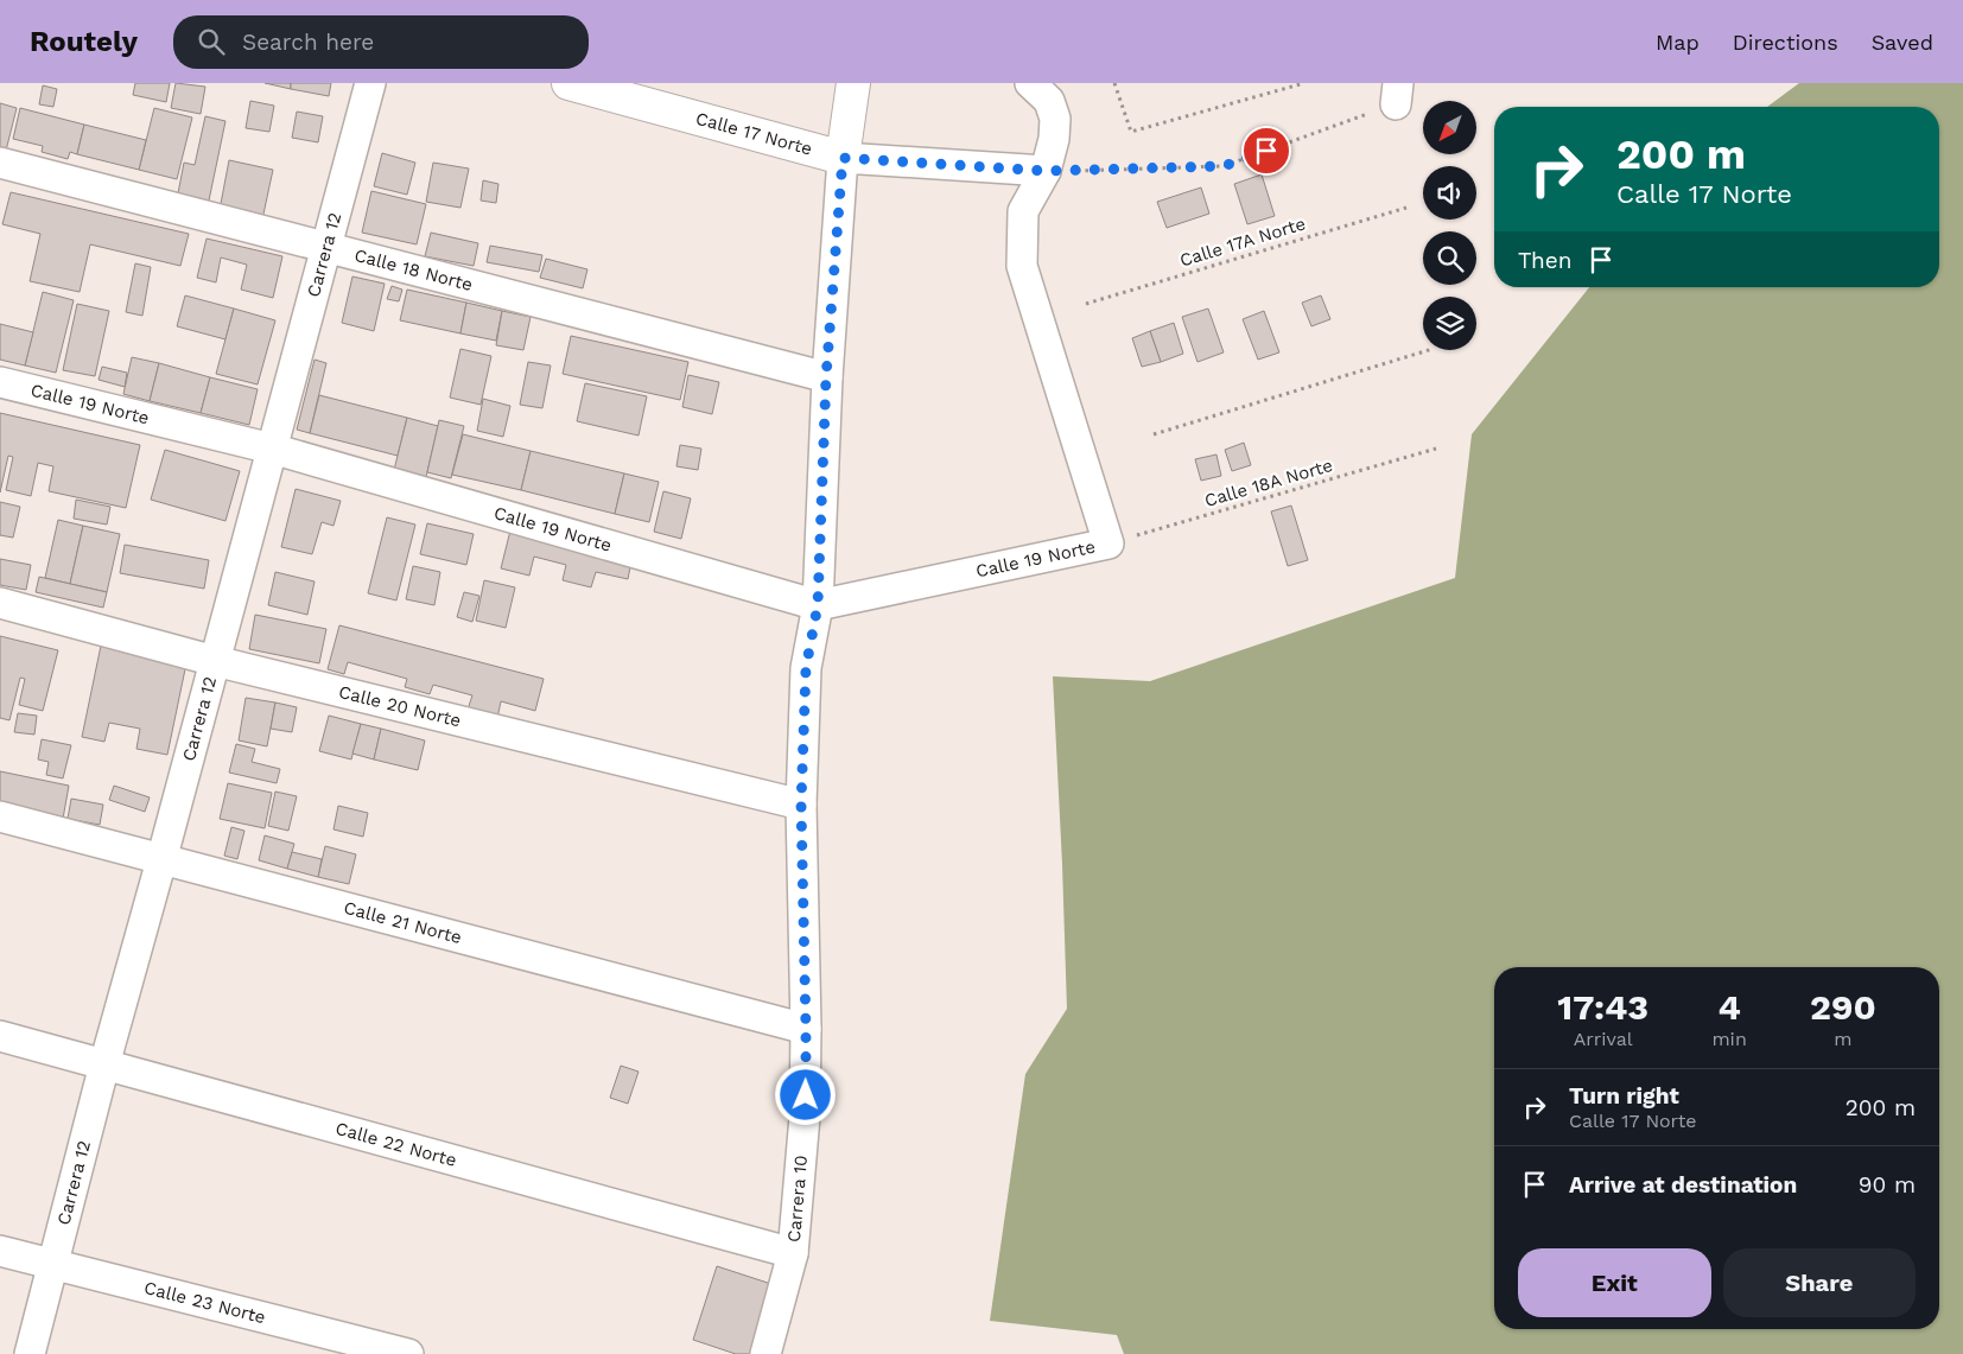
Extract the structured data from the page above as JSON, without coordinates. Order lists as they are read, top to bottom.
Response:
{
  "streets": {
    "street": [
      "Calle 17 Norte",
      "Carrera 12",
      "Calle 18 Norte",
      "Calle 19 Norte",
      "Calle 20 Norte",
      "Calle 21 Norte",
      "Calle 22 Norte",
      "Carrera 10",
      "Calle 23 Norte"
    ],
    "path": ["Calle 17A Norte", "Calle 18A Norte"]
  },
  "crossings": [
    ["Calle 17 Norte", "Carrera 10"],
    ["Carrera 12", "Calle 18 Norte"],
    ["Carrera 12", "Calle 19 Norte"],
    ["Carrera 12", "Calle 20 Norte"],
    ["Carrera 12", "Calle 21 Norte"],
    ["Carrera 12", "Calle 22 Norte"],
    ["Carrera 12", "Calle 23 Norte"],
    ["Calle 18 Norte", "Carrera 10"],
    ["Calle 19 Norte", "Calle 18A Norte"],
    ["Calle 19 Norte", "Carrera 10"],
    ["Calle 20 Norte", "Carrera 10"],
    ["Calle 21 Norte", "Carrera 10"],
    ["Calle 22 Norte", "Carrera 10"]
  ],
  "north": "bottom left",
  "page": {
    "header": "Routely",
    "search": "Search here",
    "nav": ["Map", "Directions", "Saved"],
    "turn": ["200 m", "Calle 17 Norte"],
    "then": "Then",
    "eta": [
      "17:43",
      "Arrival",
      "4",
      "min",
      "290",
      "m"
    ],
    "list": [
      {
        "name": "Turn right",
        "note": "Calle 17 Norte",
        "value": "200 m"
      },
      {
        "name": "Arrive at destination",
        "value": "90 m"
      }
    ],
    "buttons": ["Exit", "Share"]
  }
}
